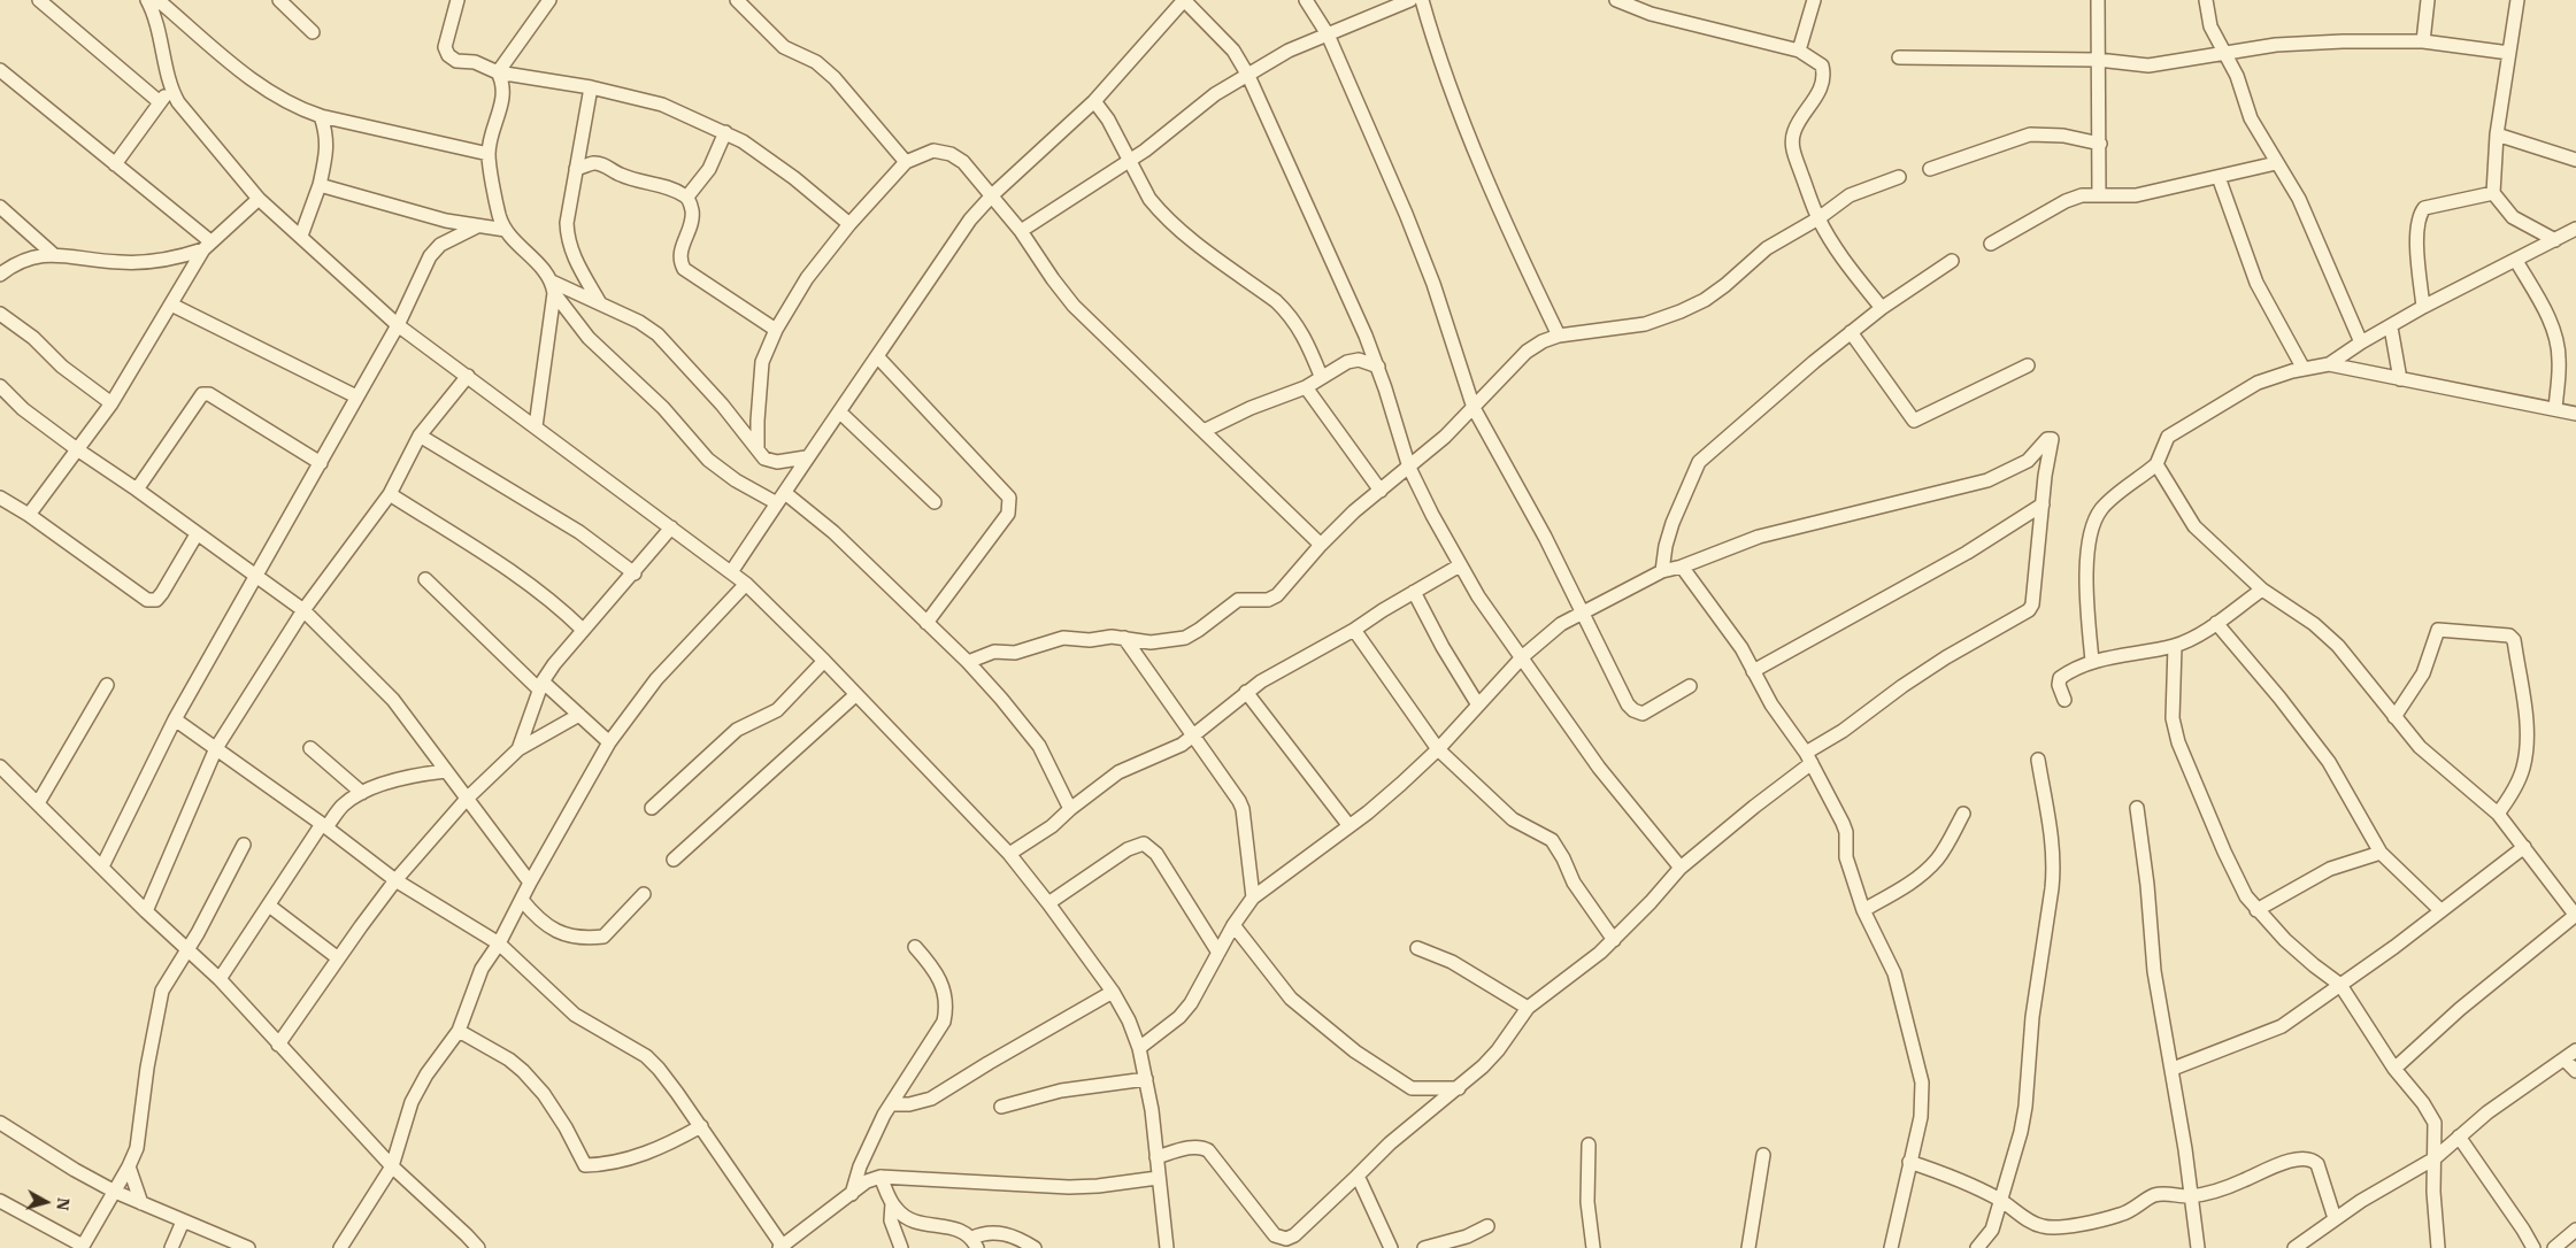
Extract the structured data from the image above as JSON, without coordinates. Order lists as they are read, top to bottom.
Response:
{
  "north": "right"
}
